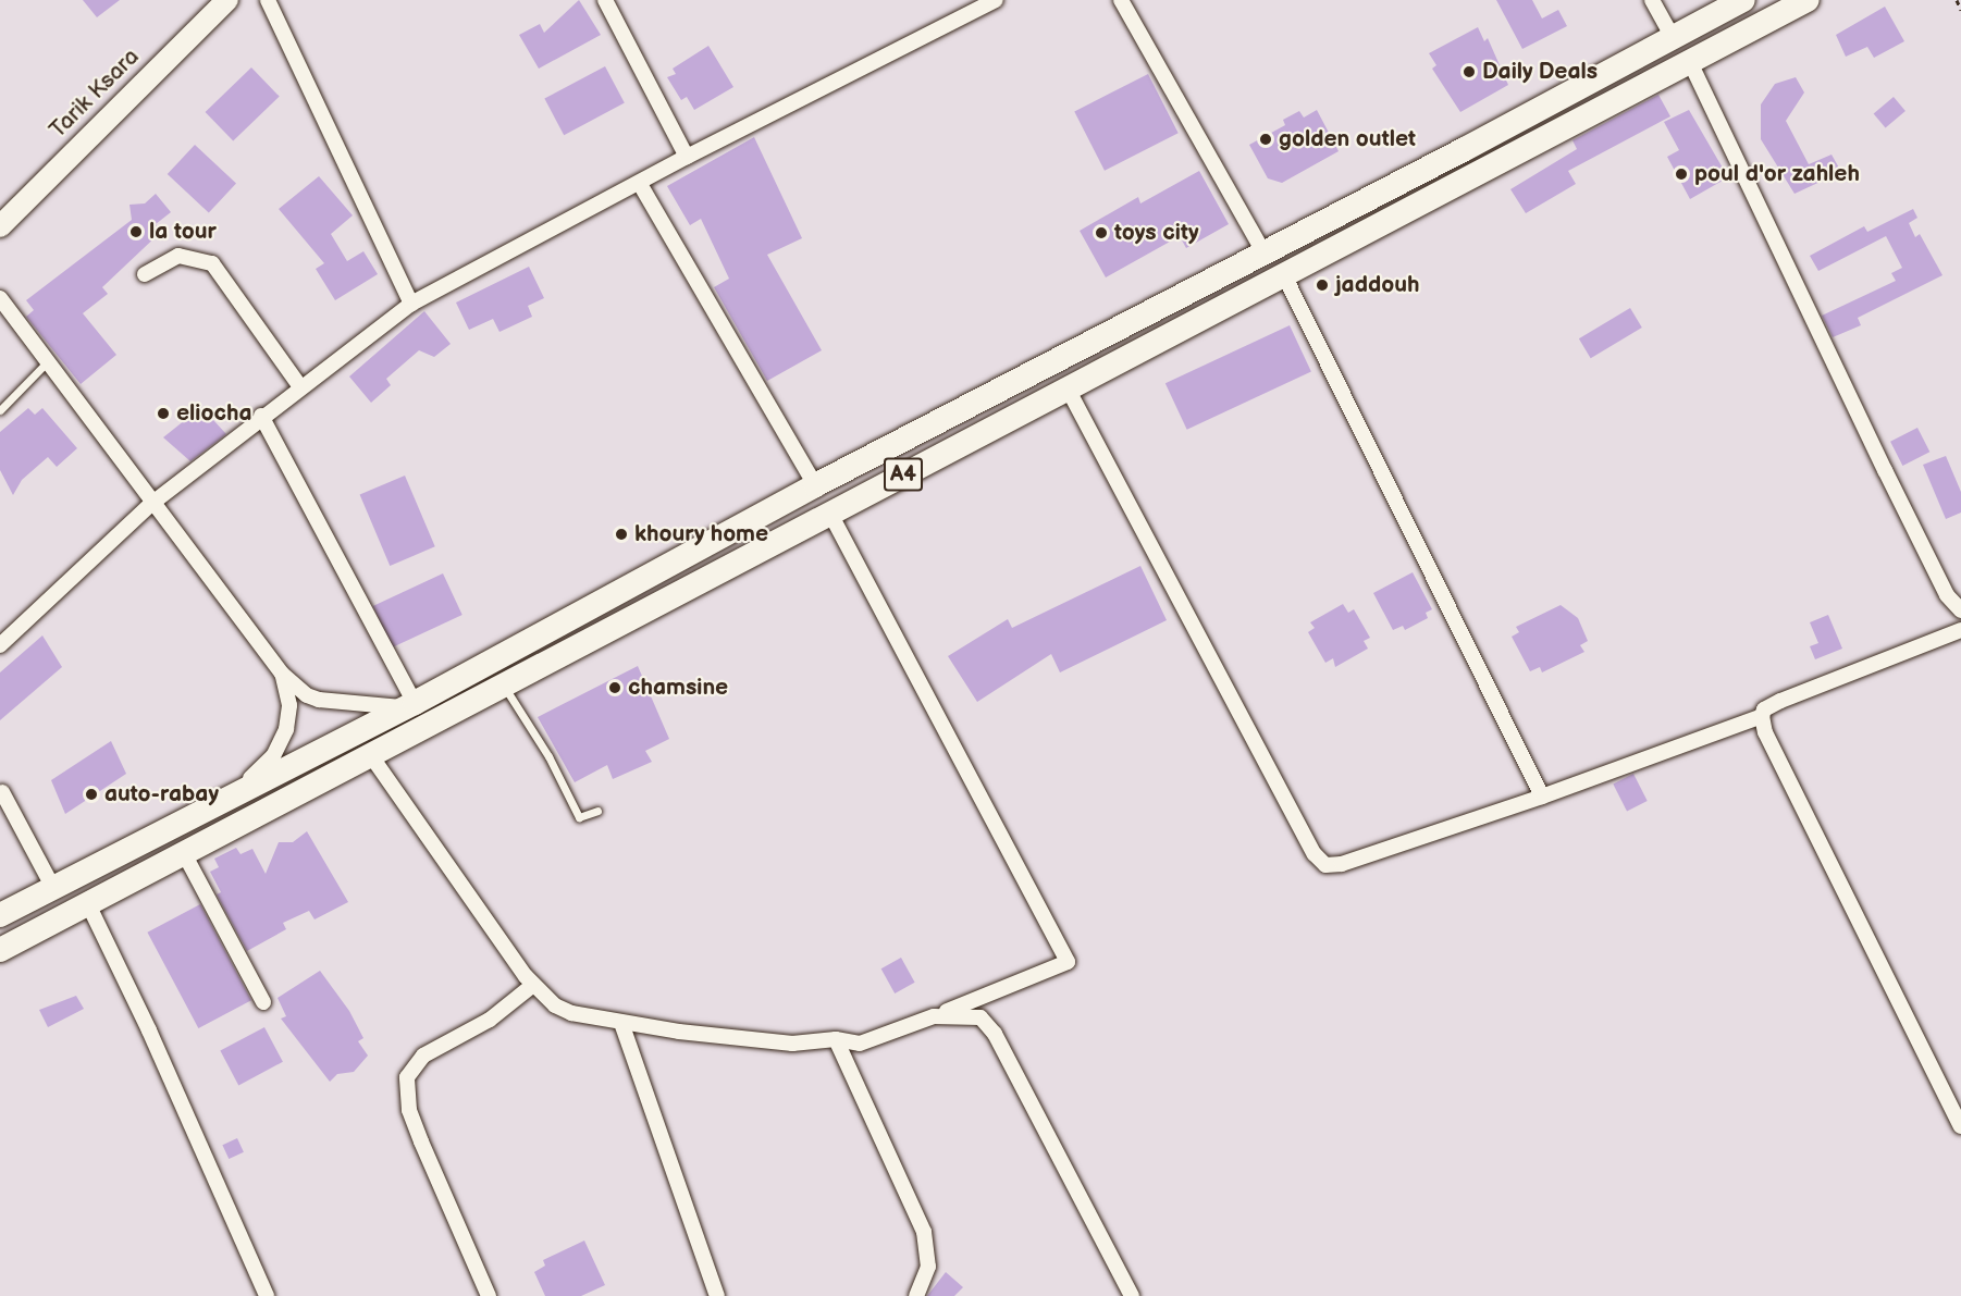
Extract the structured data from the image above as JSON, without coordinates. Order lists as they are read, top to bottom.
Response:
{
  "streets": {
    "highway": ["A4"],
    "main road": ["Tarik Ksara"]
  },
  "places": [
    "Daily Deals",
    "golden outlet",
    "poul d'or zahleh",
    "la tour",
    "toys city",
    "jaddouh",
    "eliocha",
    "khoury home",
    "chamsine",
    "auto-rabay"
  ]
}
